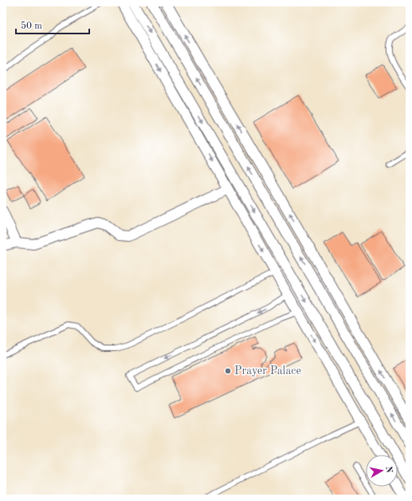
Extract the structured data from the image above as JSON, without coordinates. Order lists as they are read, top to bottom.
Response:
{
  "places": ["Prayer Palace"],
  "scale_bar": "50 m",
  "north": "right"
}
